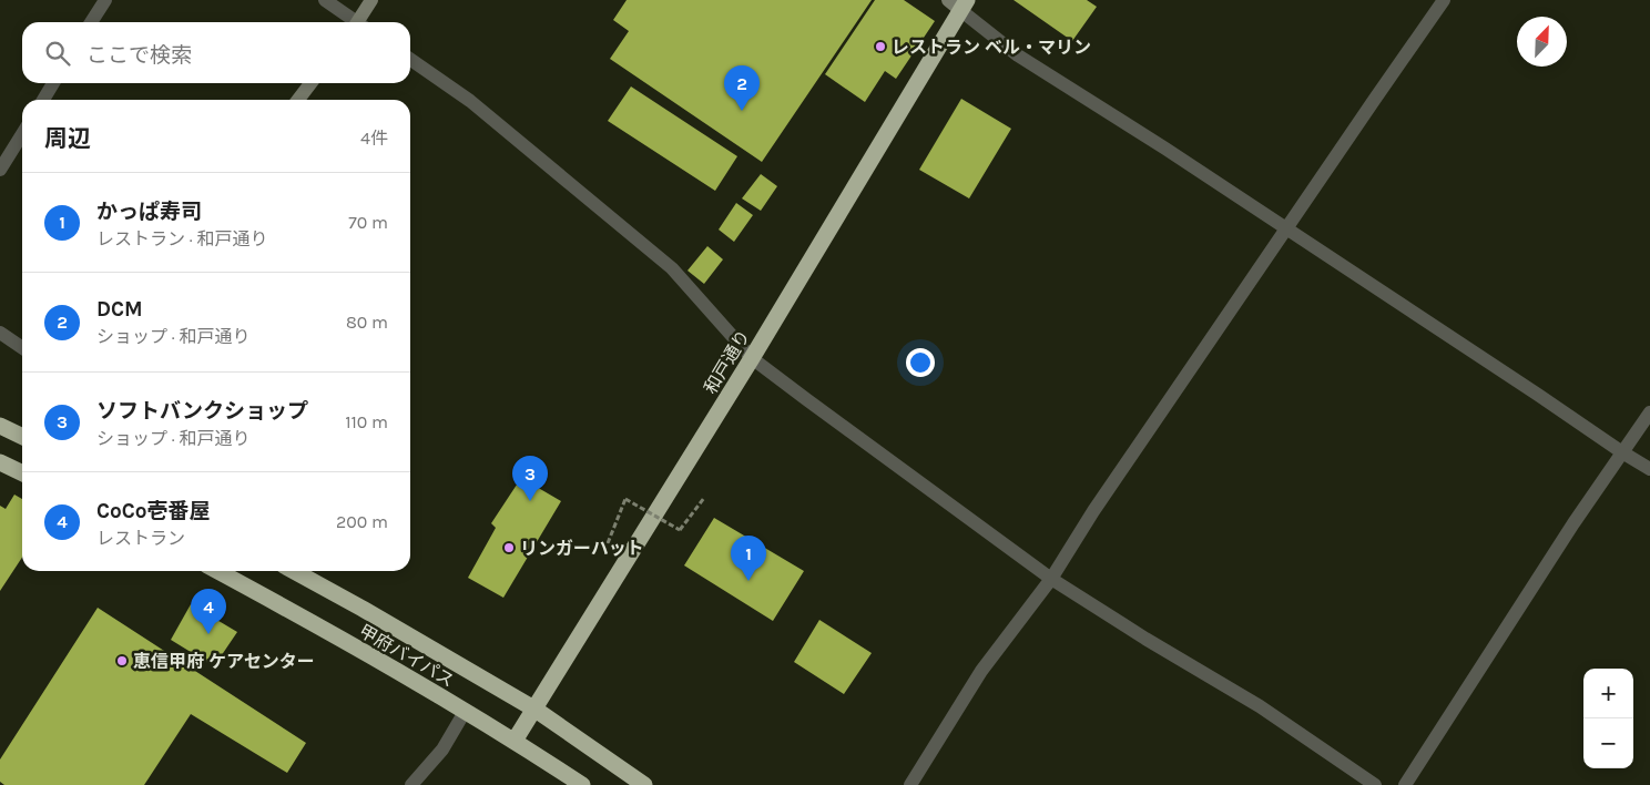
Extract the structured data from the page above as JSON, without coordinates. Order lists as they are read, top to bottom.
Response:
{
  "streets": {
    "highway": ["和戸通り", "甲府バイパス"]
  },
  "crossings": [
    ["和戸通り", "甲府バイパス"]
  ],
  "places": ["レストラン ベル・マリン", "リンガーハット", "恵信甲府 ケアセンター"],
  "north": "top right",
  "page": {
    "search": "ここで検索",
    "pins": [
      "2",
      "3",
      "1",
      "4"
    ],
    "heading": ["周辺", "4件"],
    "list": [
      {
        "mark": "1",
        "name": "かっぱ寿司",
        "note": "レストラン · 和戸通り",
        "value": "70 m"
      },
      {
        "mark": "2",
        "name": "DCM",
        "note": "ショップ · 和戸通り",
        "value": "80 m"
      },
      {
        "mark": "3",
        "name": "ソフトバンクショップ",
        "note": "ショップ · 和戸通り",
        "value": "110 m"
      },
      {
        "mark": "4",
        "name": "CoCo壱番屋",
        "note": "レストラン",
        "value": "200 m"
      }
    ],
    "map_buttons": ["+", "−"]
  }
}
